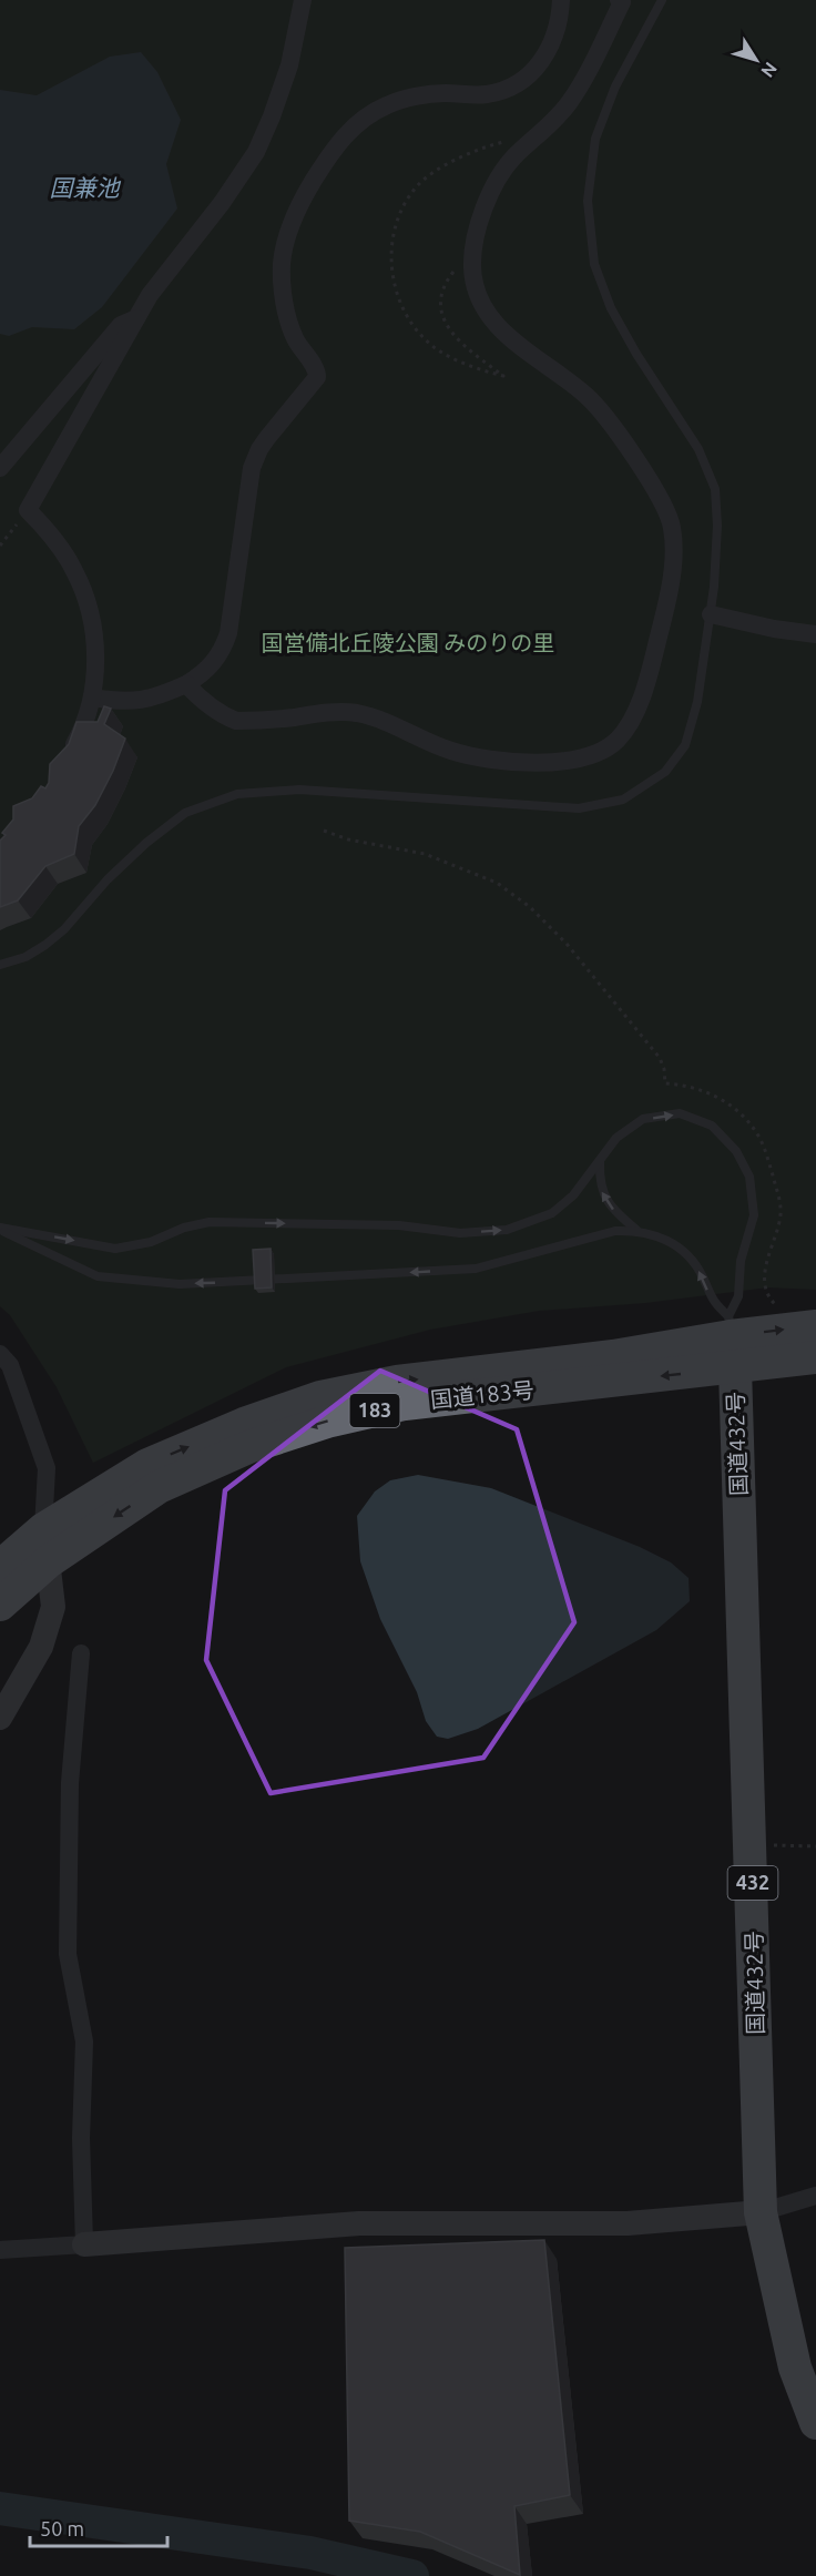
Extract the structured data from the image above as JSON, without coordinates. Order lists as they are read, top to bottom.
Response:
{
  "streets": {
    "highway": [
      "国道183号",
      "183",
      "国道432号",
      "432"
    ]
  },
  "crossings": [
    ["国道183号", "国道432号"]
  ],
  "water": ["国兼池"],
  "parks": ["国営備北丘陵公園 みのりの里"],
  "scale_bar": "50 m",
  "north": "bottom right"
}
